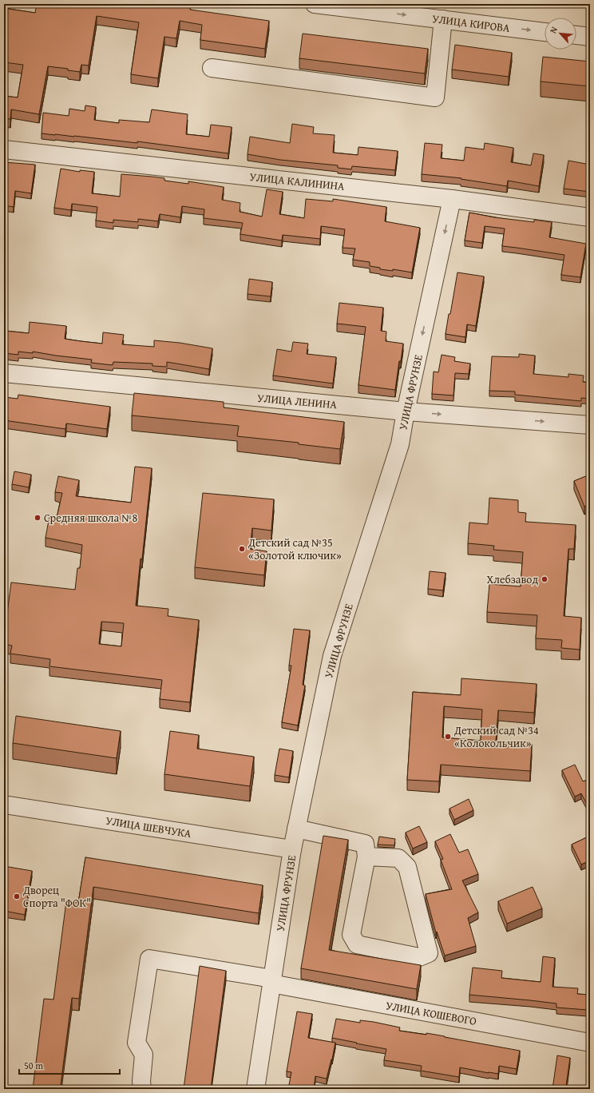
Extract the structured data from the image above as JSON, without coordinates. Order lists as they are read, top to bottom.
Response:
{
  "streets": {
    "street": [
      "УЛИЦА КИРОВА",
      "УЛИЦА КАЛИНИНА",
      "УЛИЦА ФРУНЗЕ",
      "УЛИЦА ЛЕНИНА",
      "УЛИЦА ШЕВЧУКА",
      "УЛИЦА КОШЕВОГО"
    ]
  },
  "crossings": [
    ["УЛИЦА КАЛИНИНА", "УЛИЦА ФРУНЗЕ"],
    ["УЛИЦА ФРУНЗЕ", "УЛИЦА ЛЕНИНА"],
    ["УЛИЦА ФРУНЗЕ", "УЛИЦА ШЕВЧУКА"],
    ["УЛИЦА ФРУНЗЕ", "УЛИЦА КОШЕВОГО"]
  ],
  "one_way": ["УЛИЦА КИРОВА"],
  "places": [
    "Средняя школа №8",
    "Детский сад №35 «Золотой ключик»",
    "Хлебзавод",
    "Детский сад №34 «Колокольчик»",
    "Дворец Спорта \"ФОК\""
  ],
  "scale_bar": "50 m",
  "north": "top left"
}
